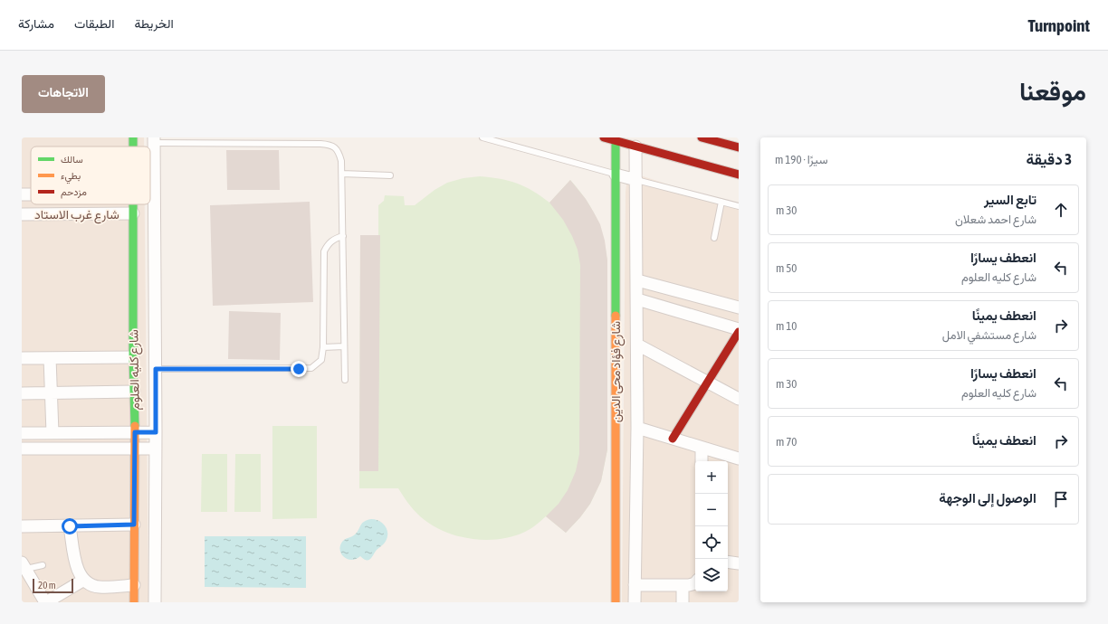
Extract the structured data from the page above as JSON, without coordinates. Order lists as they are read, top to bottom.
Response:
{
  "streets": {
    "street": ["شارع غرب الاستاد", "شارع كليه العلوم", "شارع فؤاد محى الدين"]
  },
  "crossings": [
    ["شارع غرب الاستاد", "شارع كليه العلوم"]
  ],
  "legend": ["سالك", "بطيء", "مزدحم"],
  "scale_bar": "20 m",
  "page": {
    "header": "Turnpoint",
    "nav": ["الخريطة", "الطبقات", "مشاركة"],
    "title": "موقعنا",
    "buttons": "الاتجاهات",
    "heading": ["3 دقيقة", "سيرًا · 190 m"],
    "list": [
      ["تابع السير", "شارع احمد شعلان", "30 m"],
      ["انعطف يسارًا", "شارع كليه العلوم", "50 m"],
      ["انعطف يمينًا", "شارع مستشفي الامل", "10 m"],
      ["انعطف يسارًا", "شارع كليه العلوم", "30 m"],
      ["انعطف يمينًا", "70 m"],
      "الوصول إلى الوجهة"
    ],
    "map_buttons": ["+", "−"],
    "scale": "20 m"
  }
}
